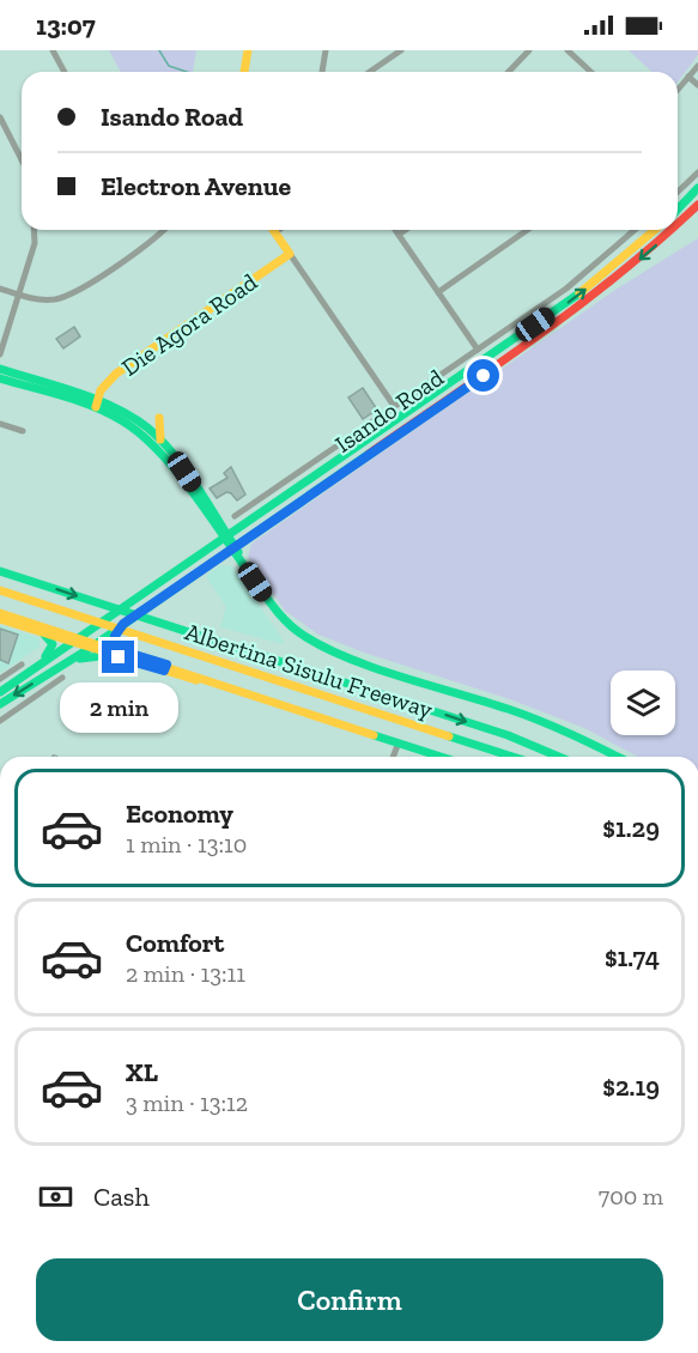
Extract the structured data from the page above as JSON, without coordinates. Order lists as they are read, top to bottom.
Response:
{
  "streets": {
    "main road": ["Die Agora Road", "Isando Road", "Albertina Sisulu Freeway"]
  },
  "page": {
    "status": "13:07",
    "banner": ["Isando Road", "Electron Avenue"],
    "bubble": "2 min",
    "list": [
      {
        "name": "Economy",
        "note": "1 min · 13:10",
        "value": "$1.29"
      },
      {
        "name": "Comfort",
        "note": "2 min · 13:11",
        "value": "$1.74"
      },
      {
        "name": "XL",
        "note": "3 min · 13:12",
        "value": "$2.19"
      }
    ],
    "pay": ["Cash", "700 m"],
    "buttons": "Confirm"
  }
}
